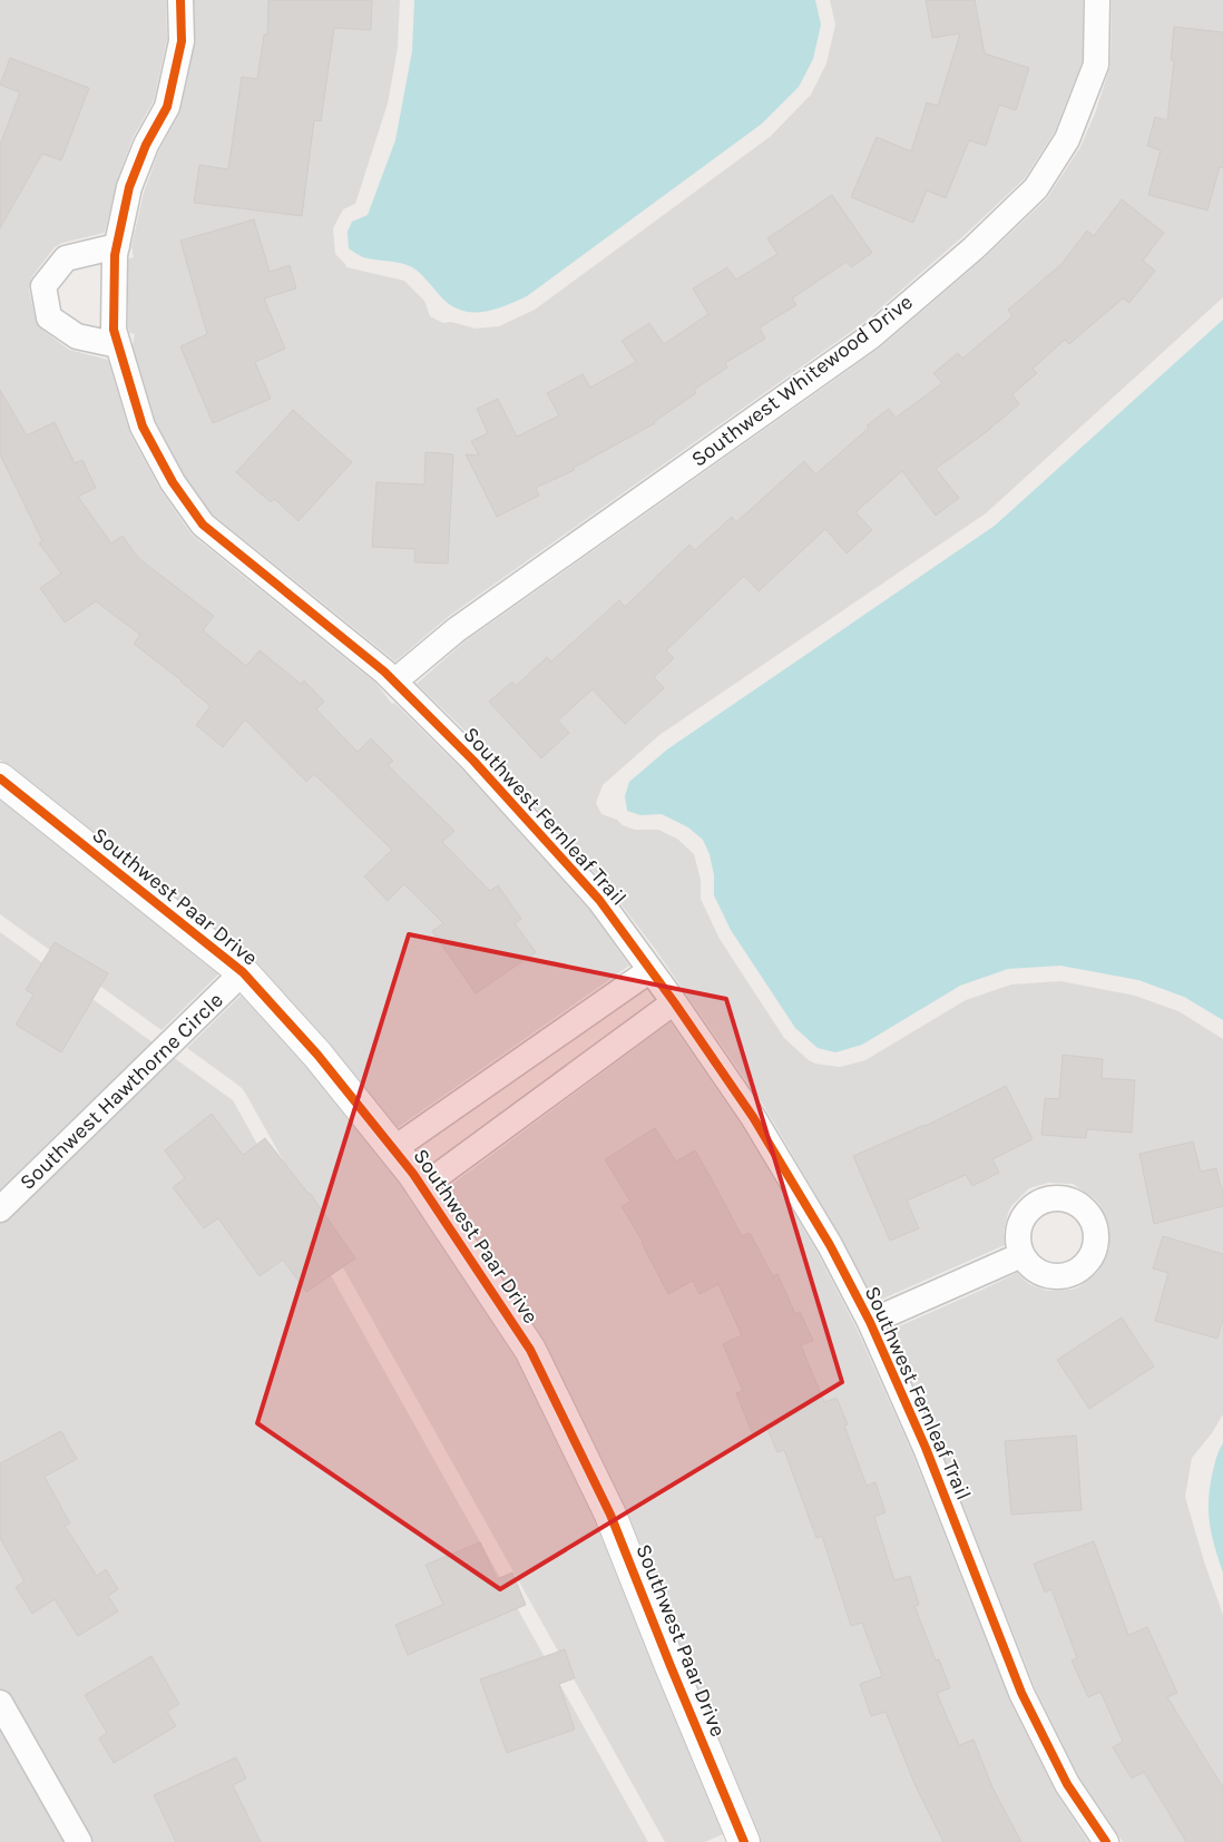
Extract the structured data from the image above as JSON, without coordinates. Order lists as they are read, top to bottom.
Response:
{
  "streets": {
    "street": [
      "Southwest Whitewood Drive",
      "Southwest Fernleaf Trail",
      "Southwest Paar Drive",
      "Southwest Hawthorne Circle"
    ]
  },
  "crossings": [
    ["Southwest Whitewood Drive", "Southwest Fernleaf Trail"],
    ["Southwest Paar Drive", "Southwest Hawthorne Circle"]
  ]
}
